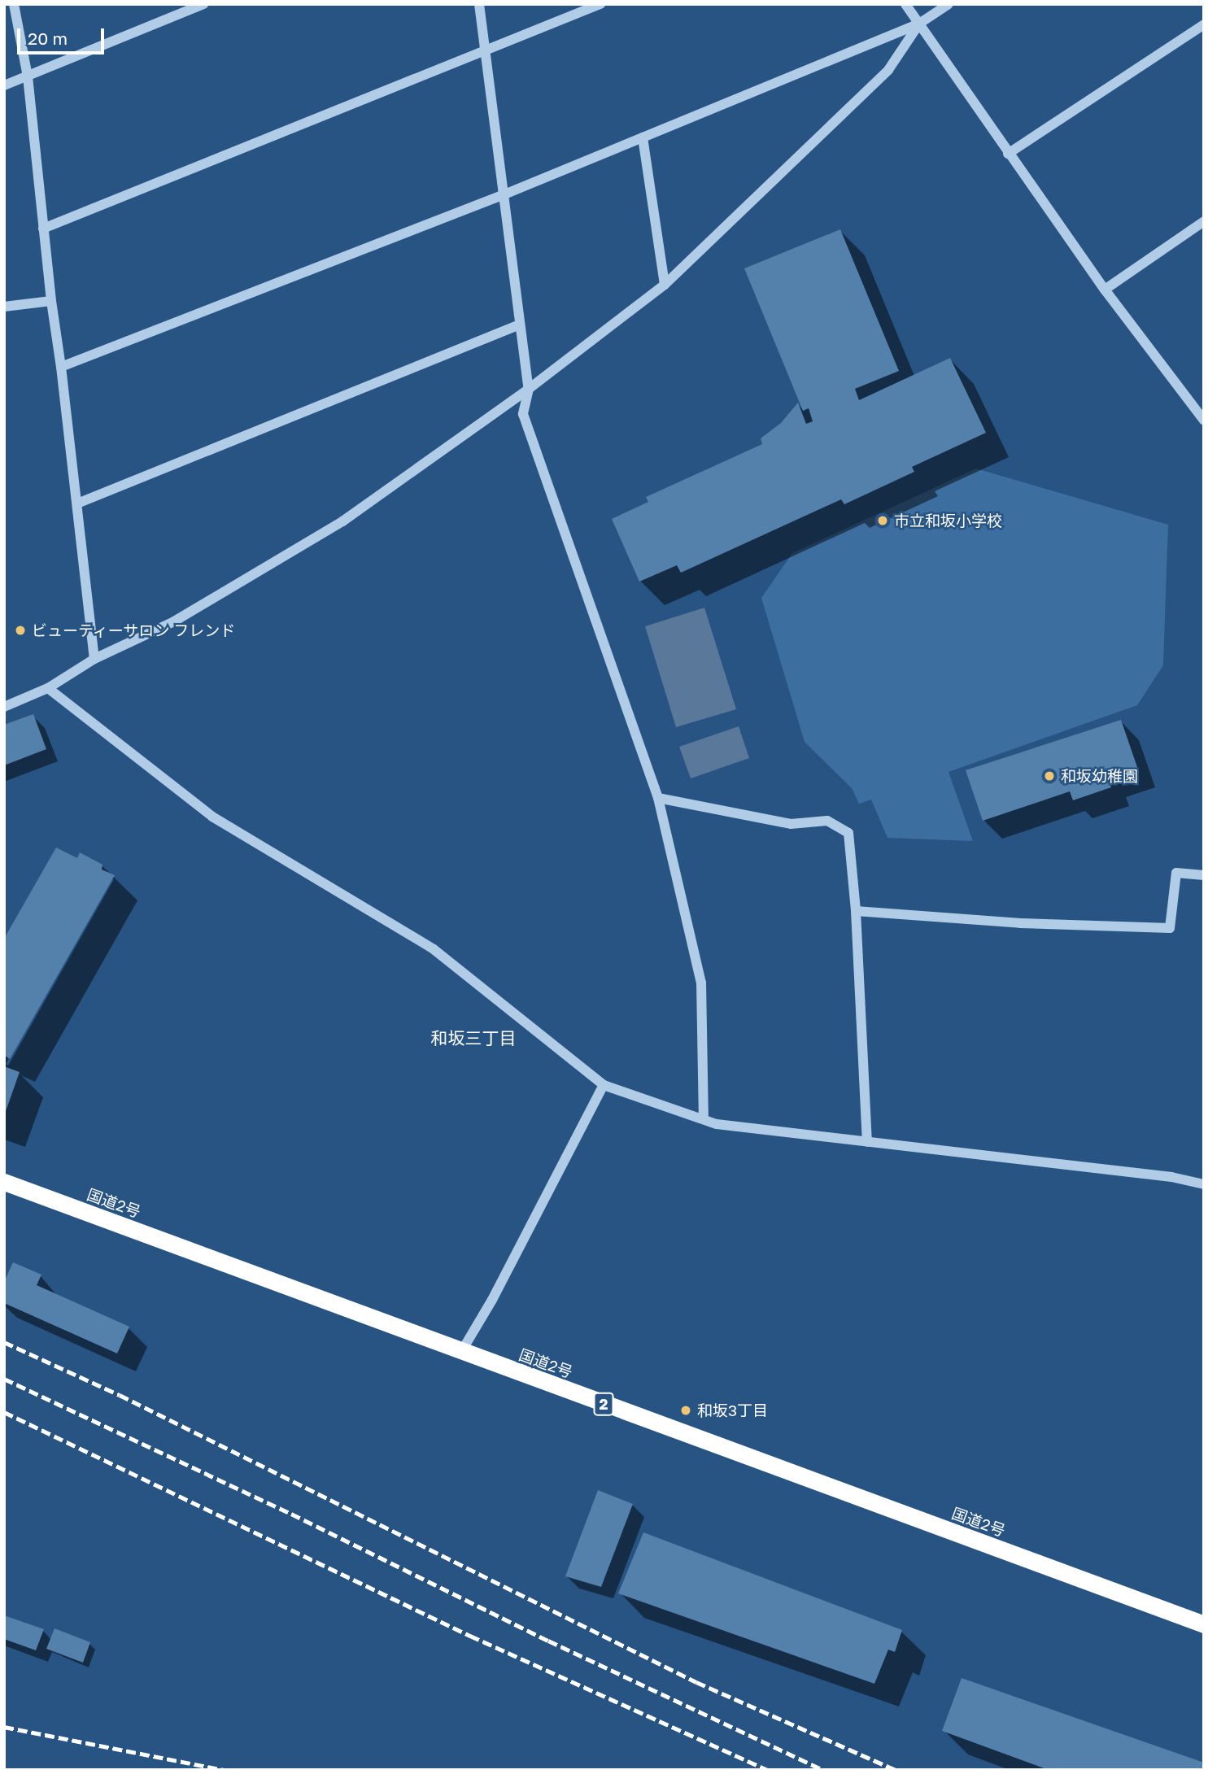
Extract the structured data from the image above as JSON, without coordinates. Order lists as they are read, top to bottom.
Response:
{
  "streets": {
    "highway": ["国道2号", "2"]
  },
  "districts": ["和坂三丁目"],
  "places": [
    "市立和坂小学校",
    "ビューティーサロン フレンド",
    "和坂幼稚園",
    "和坂3丁目"
  ],
  "scale_bar": "20 m"
}
